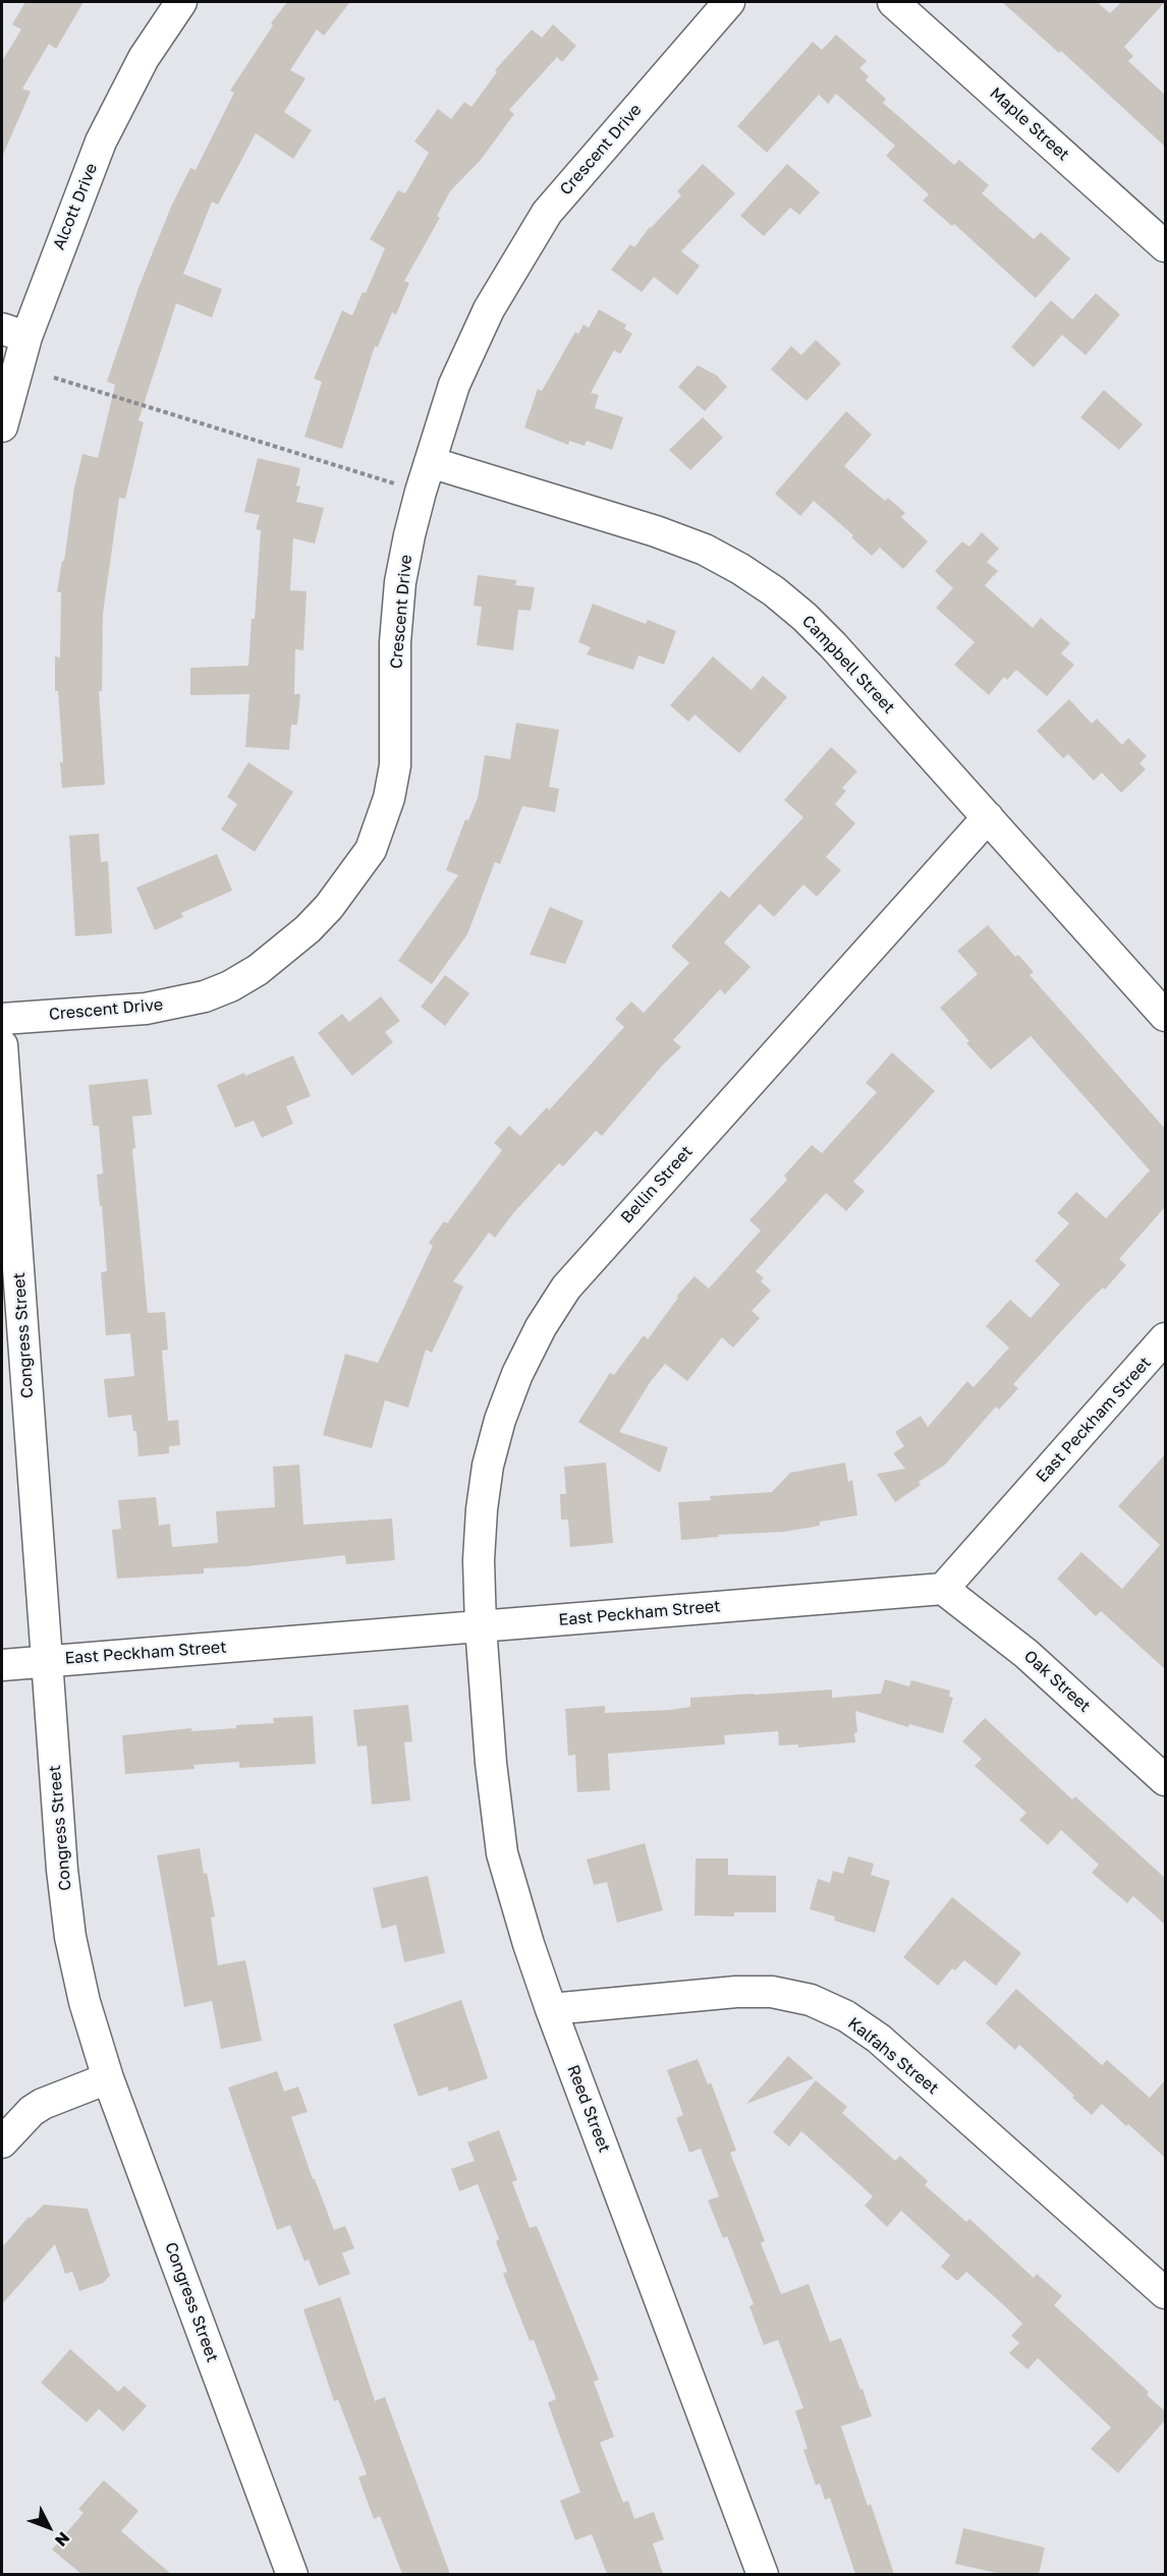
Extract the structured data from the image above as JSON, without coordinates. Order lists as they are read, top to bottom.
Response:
{
  "streets": {
    "street": [
      "Maple Street",
      "Crescent Drive",
      "Alcott Drive",
      "Campbell Street",
      "Bellin Street",
      "Congress Street",
      "East Peckham Street",
      "Oak Street",
      "Kalfahs Street",
      "Reed Street"
    ]
  },
  "crossings": [
    ["Crescent Drive", "Campbell Street"],
    ["Campbell Street", "Bellin Street"],
    ["Bellin Street", "East Peckham Street"],
    ["Bellin Street", "Reed Street"],
    ["Congress Street", "East Peckham Street"],
    ["East Peckham Street", "Oak Street"],
    ["East Peckham Street", "Reed Street"],
    ["Kalfahs Street", "Reed Street"]
  ],
  "north": "bottom right"
}
